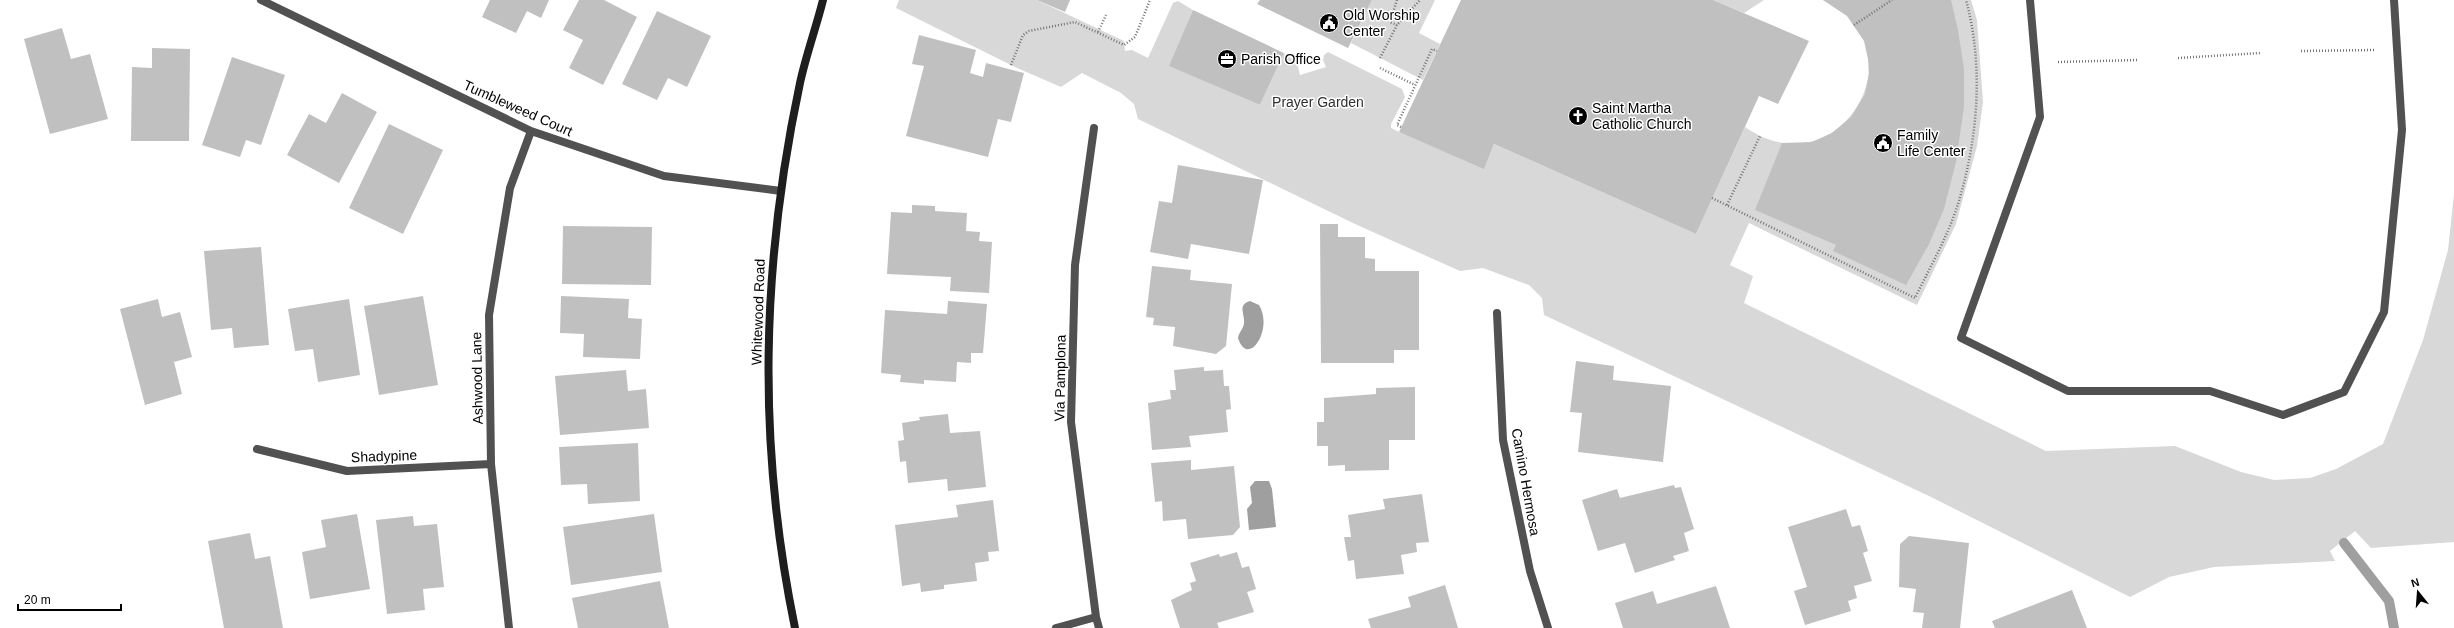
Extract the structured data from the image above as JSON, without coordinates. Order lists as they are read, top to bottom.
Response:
{
  "streets": {
    "main road": ["Whitewood Road"],
    "street": [
      "Tumbleweed Court",
      "Ashwood Lane",
      "Via Pamplona",
      "Shadypine",
      "Camino Hermosa"
    ]
  },
  "crossings": [
    ["Tumbleweed Court", "Whitewood Road"],
    ["Tumbleweed Court", "Ashwood Lane"],
    ["Ashwood Lane", "Shadypine"]
  ],
  "parks": ["Prayer Garden"],
  "places": {
    "public building": ["Old Worship Center", "Family Life Center"],
    "office": ["Parish Office"],
    "church": ["Saint Martha Catholic Church"]
  },
  "scale_bar": "20 m",
  "north": "top"
}
